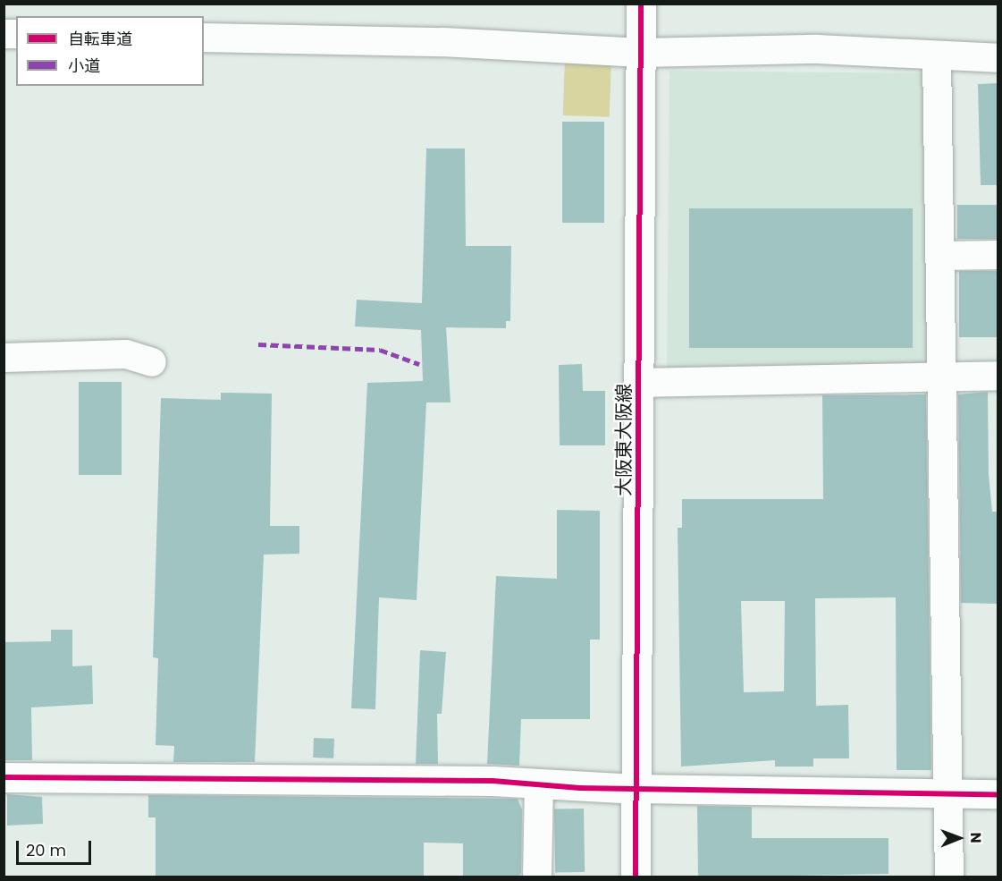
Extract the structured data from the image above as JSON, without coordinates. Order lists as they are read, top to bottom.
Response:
{
  "streets": {
    "main road": ["大阪東大阪線"]
  },
  "legend": ["自転車道", "小道"],
  "scale_bar": "20 m",
  "north": "right"
}
